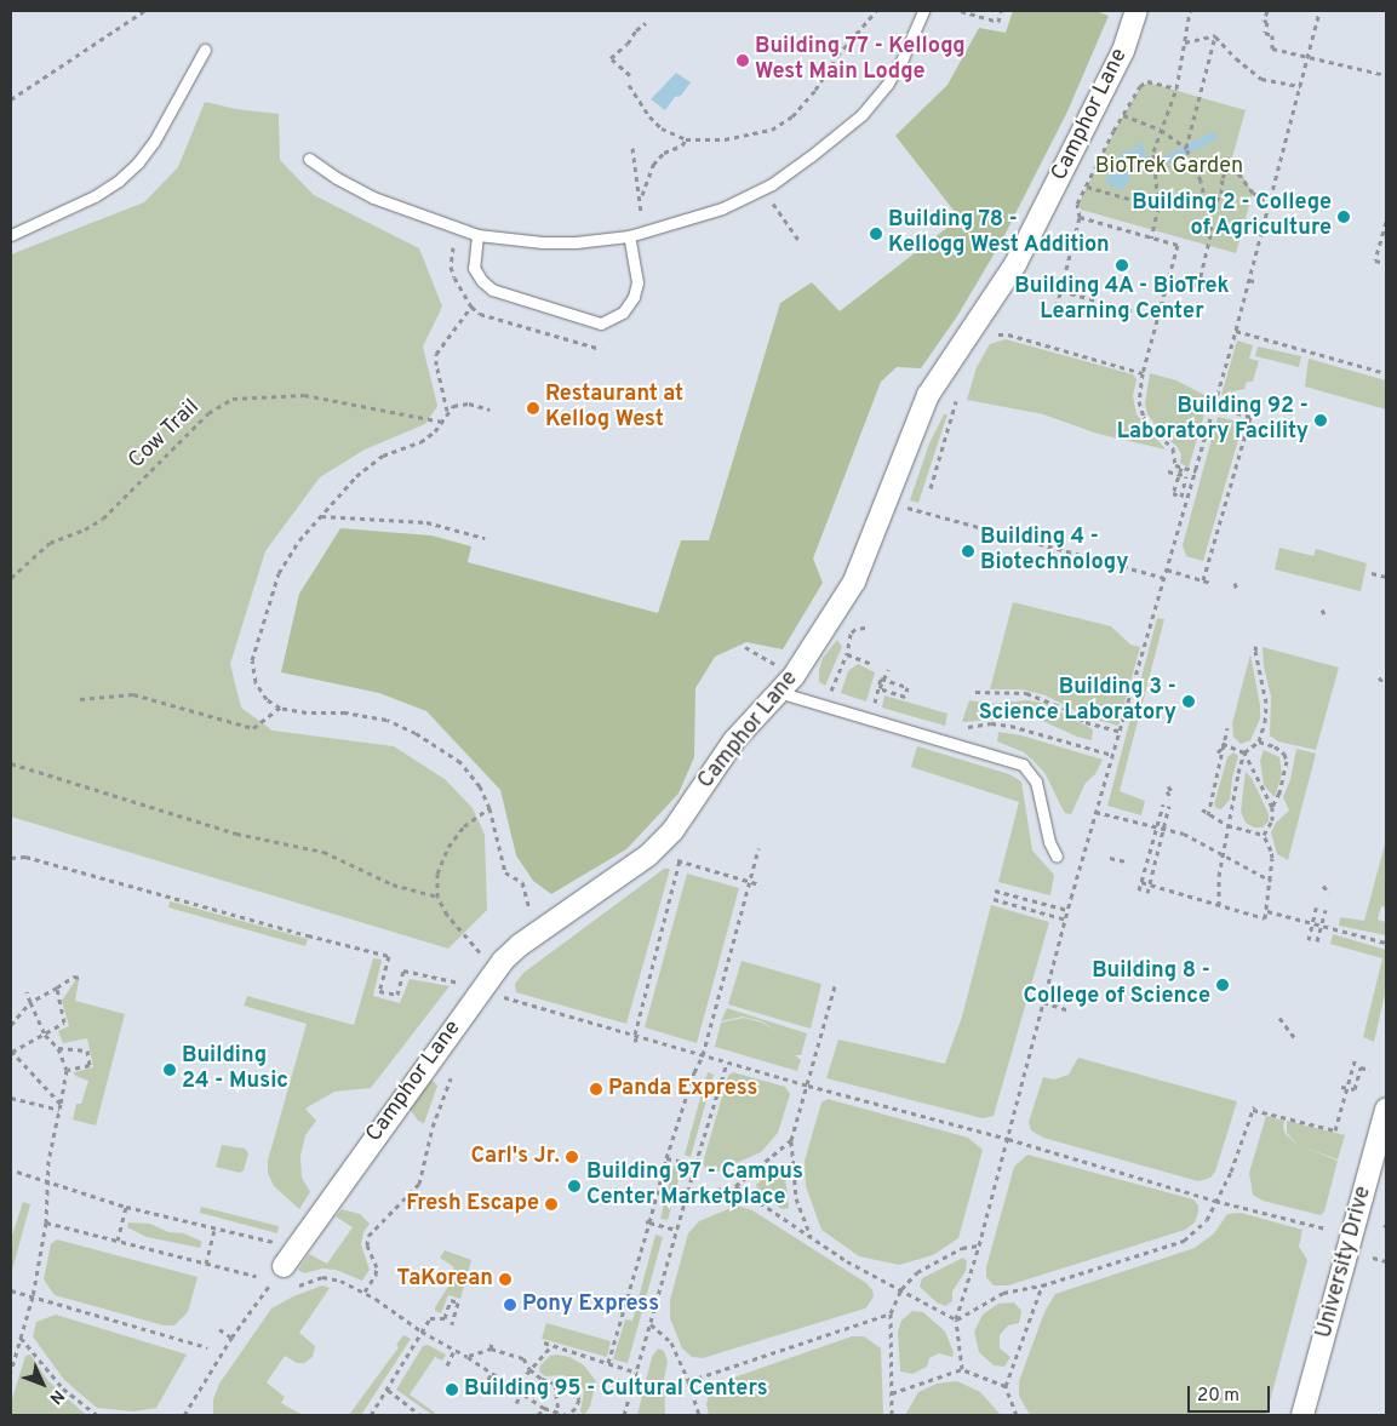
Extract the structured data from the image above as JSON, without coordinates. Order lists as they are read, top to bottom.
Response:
{
  "streets": {
    "street": ["Camphor Lane", "University Drive"],
    "path": ["Cow Trail"]
  },
  "parks": ["BioTrek Garden"],
  "places": [
    "Building 77 - Kellogg West Main Lodge",
    "Building 2 - College of Agriculture",
    "Building 78 - Kellogg West Addition",
    "Building 4A - BioTrek Learning Center",
    "Restaurant at Kellog West",
    "Building 92 - Laboratory Facility",
    "Building 4 - Biotechnology",
    "Building 3 - Science Laboratory",
    "Building 8 - College of Science",
    "Building 24 - Music",
    "Panda Express",
    "Carl's Jr.",
    "Building 97 - Campus Center Marketplace",
    "Fresh Escape",
    "TaKorean",
    "Pony Express",
    "Building 95 - Cultural Centers"
  ],
  "scale_bar": "20 m",
  "north": "bottom right"
}
